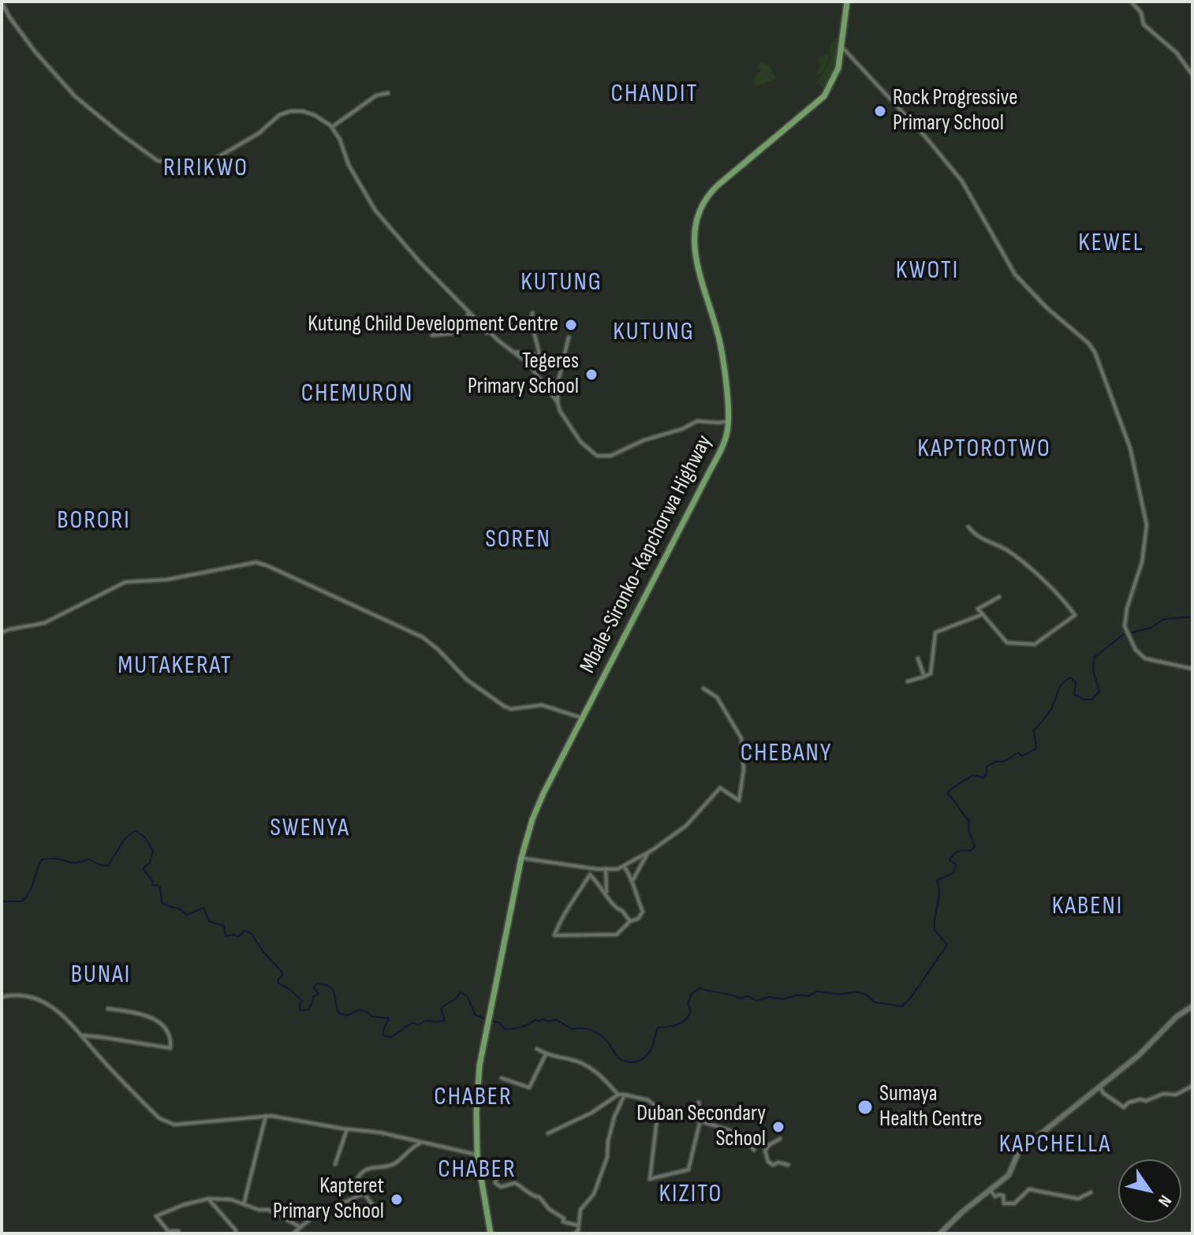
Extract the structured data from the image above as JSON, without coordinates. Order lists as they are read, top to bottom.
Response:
{
  "streets": {
    "main road": ["Mbale-Sironko-Kapchorwa Highway"]
  },
  "districts": [
    "CHANDIT",
    "RIRIKWO",
    "KEWEL",
    "KWOTI",
    "KUTUNG",
    "KUTUNG",
    "CHEMURON",
    "KAPTOROTWO",
    "BORORI",
    "SOREN",
    "MUTAKERAT",
    "CHEBANY",
    "SWENYA",
    "KABENI",
    "BUNAI",
    "CHABER",
    "KAPCHELLA",
    "CHABER",
    "KIZITO"
  ],
  "places": [
    "Rock Progressive Primary School",
    "Kutung Child Development Centre",
    "Tegeres Primary School",
    "Sumaya Health Centre",
    "Duban Secondary School",
    "Kapteret Primary School"
  ],
  "north": "bottom right"
}
